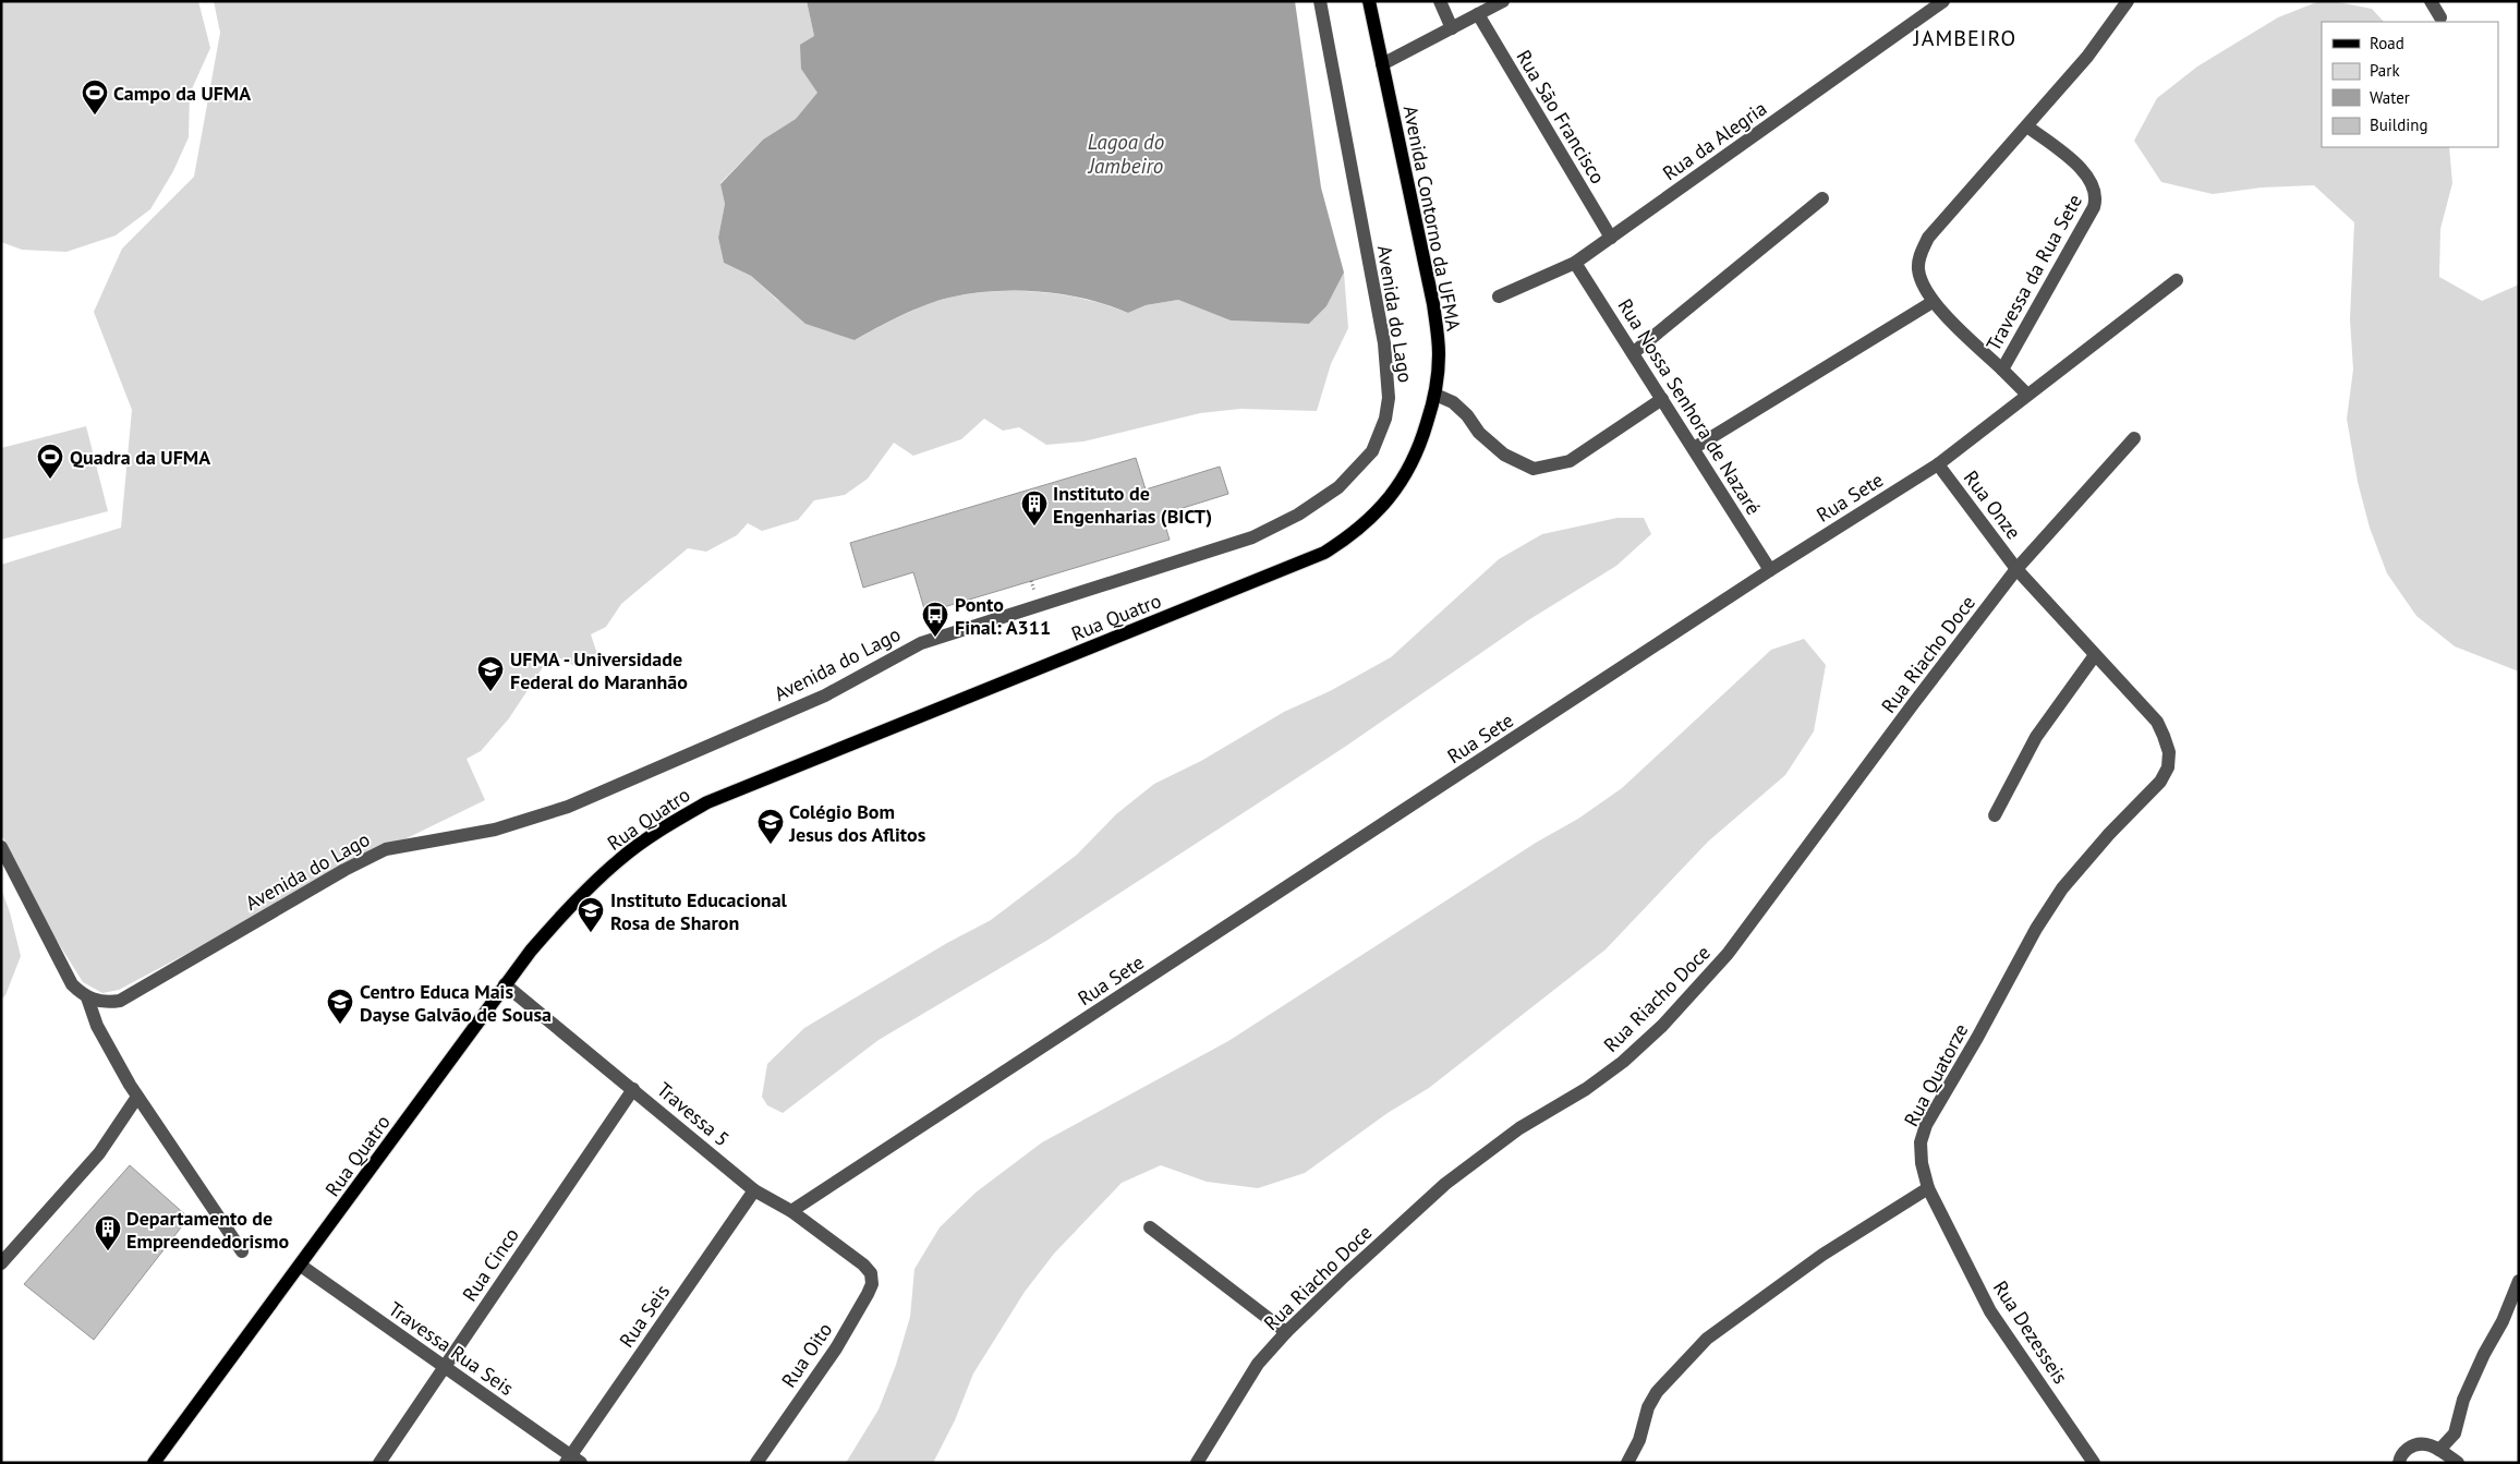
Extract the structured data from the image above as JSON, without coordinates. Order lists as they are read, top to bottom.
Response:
{
  "streets": {
    "main road": ["Avenida Contorno da UFMA", "Rua Quatro"],
    "street": [
      "Rua São Francisco",
      "Rua da Alegria",
      "Travessa da Rua Sete",
      "Avenida do Lago",
      "Rua Nossa Senhora de Nazaré",
      "Rua Sete",
      "Rua Onze",
      "Rua Riacho Doce",
      "Rua Quatorze",
      "Travessa 5",
      "Rua Cinco",
      "Rua Seis",
      "Rua Dezesseis",
      "Travessa Rua Seis",
      "Rua Oito"
    ]
  },
  "crossings": [
    ["Rua São Francisco", "Rua da Alegria"],
    ["Rua da Alegria", "Rua Nossa Senhora de Nazaré"],
    ["Avenida Contorno da UFMA", "Rua Quatro"],
    ["Travessa da Rua Sete", "Rua Sete"],
    ["Rua Nossa Senhora de Nazaré", "Rua Sete"],
    ["Rua Sete", "Rua Onze"],
    ["Rua Sete", "Travessa 5"],
    ["Rua Onze", "Rua Riacho Doce"],
    ["Rua Onze", "Rua Quatorze"],
    ["Rua Quatro", "Travessa 5"],
    ["Rua Quatro", "Travessa Rua Seis"],
    ["Rua Quatorze", "Rua Dezesseis"],
    ["Travessa 5", "Rua Cinco"],
    ["Travessa 5", "Rua Seis"],
    ["Travessa 5", "Rua Oito"],
    ["Rua Cinco", "Travessa Rua Seis"],
    ["Rua Seis", "Travessa Rua Seis"]
  ],
  "districts": ["JAMBEIRO"],
  "water": ["Lagoa do Jambeiro"],
  "places": {
    "sports": ["Campo da UFMA", "Quadra da UFMA"],
    "building": ["Instituto de Engenharias (BICT)", "Departamento de Empreendedorismo"],
    "bus stop": ["Ponto Final: A311"],
    "school or university": [
      "UFMA - Universidade Federal do Maranhão",
      "Colégio Bom Jesus dos Aflitos",
      "Instituto Educacional Rosa de Sharon",
      "Centro Educa Mais Dayse Galvão de Sousa"
    ]
  },
  "legend": [
    "Road",
    "Park",
    "Water",
    "Building"
  ]
}
